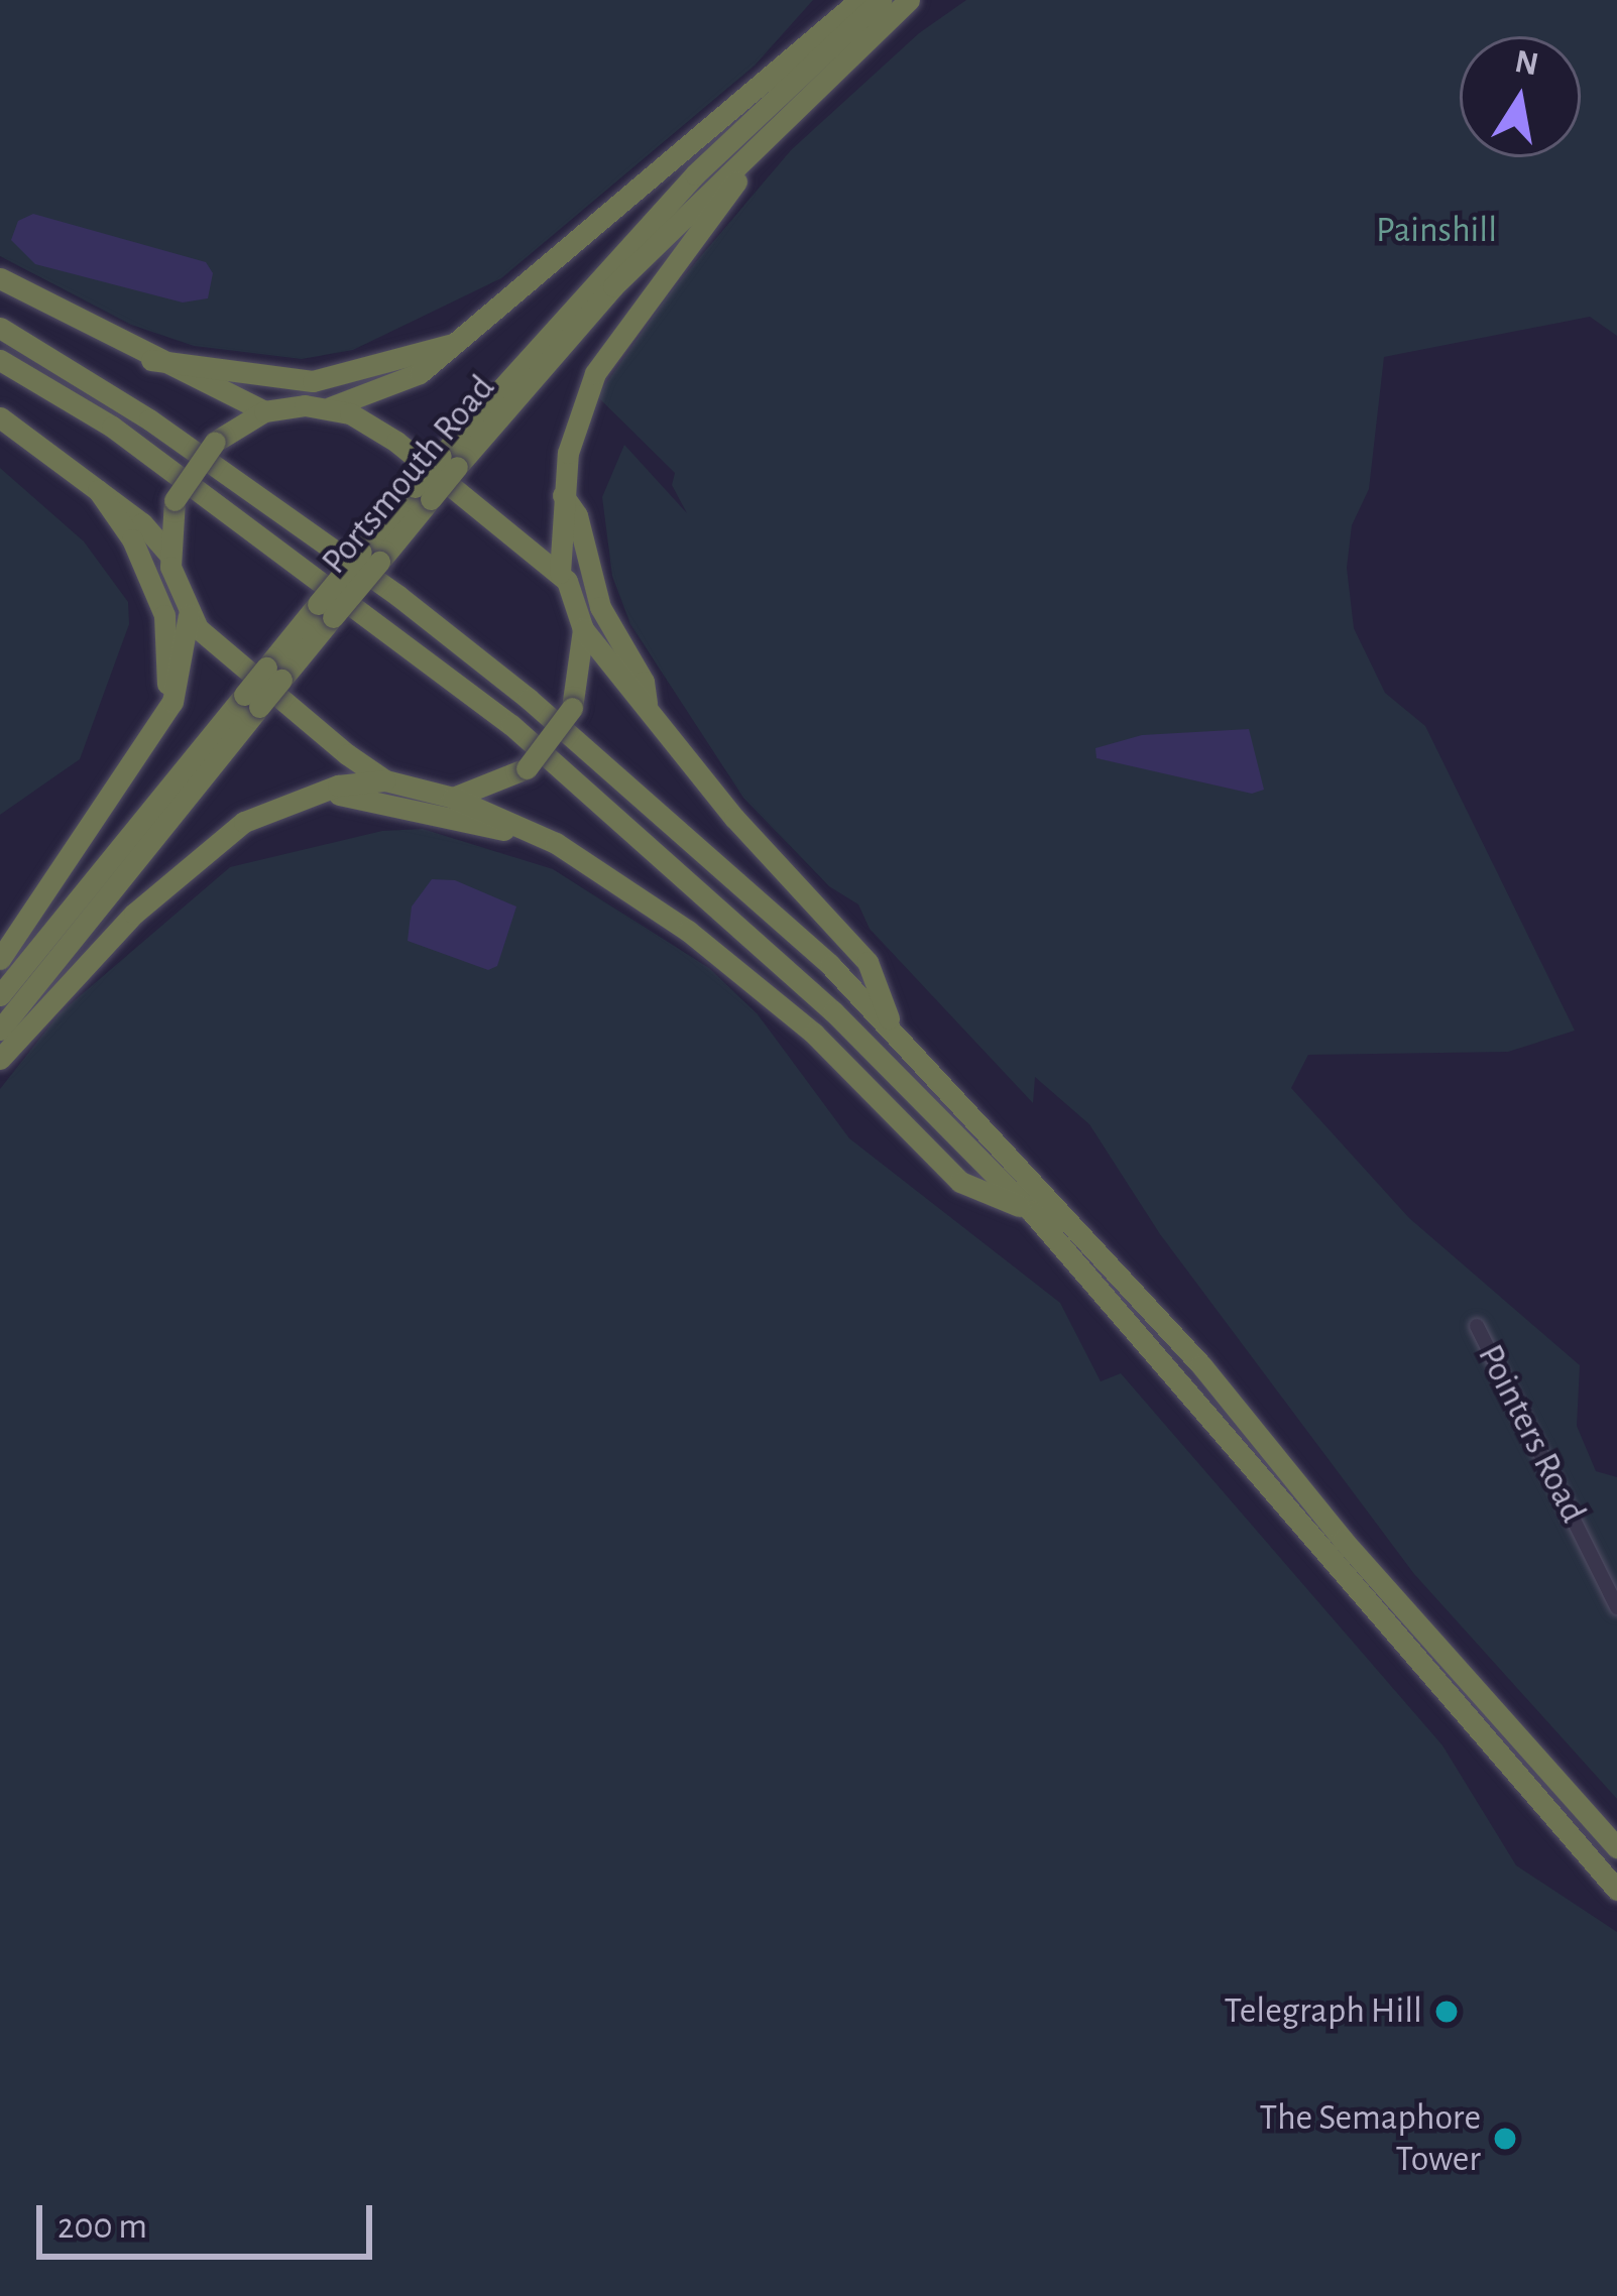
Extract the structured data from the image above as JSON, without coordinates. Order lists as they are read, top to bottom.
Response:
{
  "streets": {
    "highway": ["Portsmouth Road"],
    "street": ["Pointers Road"]
  },
  "parks": ["Painshill"],
  "places": ["Telegraph Hill", "The Semaphore Tower"],
  "scale_bar": "200 m",
  "north": "top"
}
